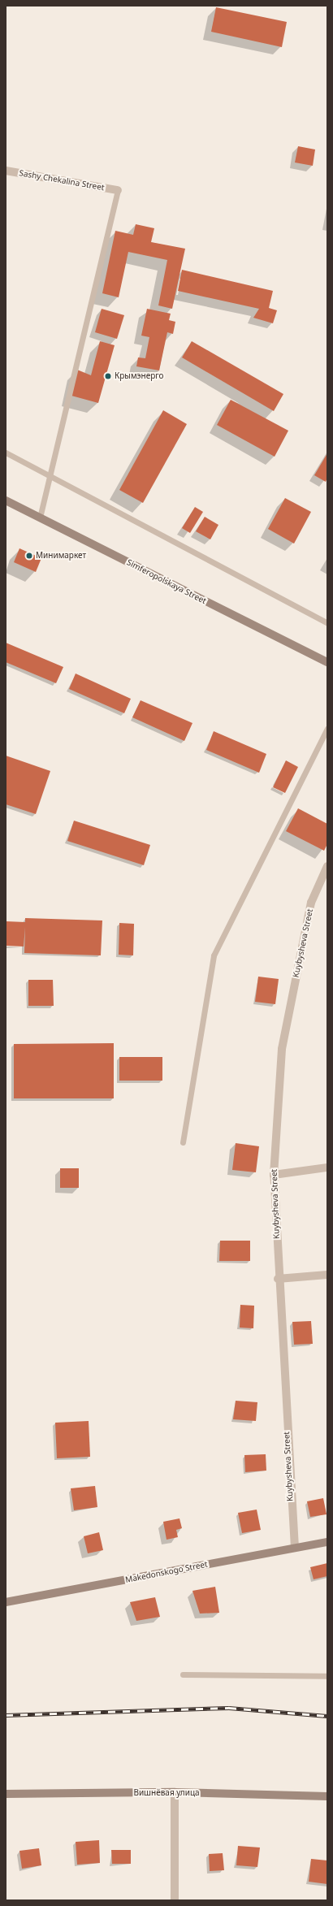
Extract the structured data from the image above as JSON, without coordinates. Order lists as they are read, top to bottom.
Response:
{
  "streets": {
    "main road": ["Simferopolskaya Street", "Makedonskogo Street", "Вишнёвая улица"],
    "street": ["Sashy Chekalina Street", "Kuybysheva Street"]
  },
  "crossings": [
    ["Kuybysheva Street", "Makedonskogo Street"]
  ],
  "places": ["Крымэнерго", "Минимаркет"]
}
